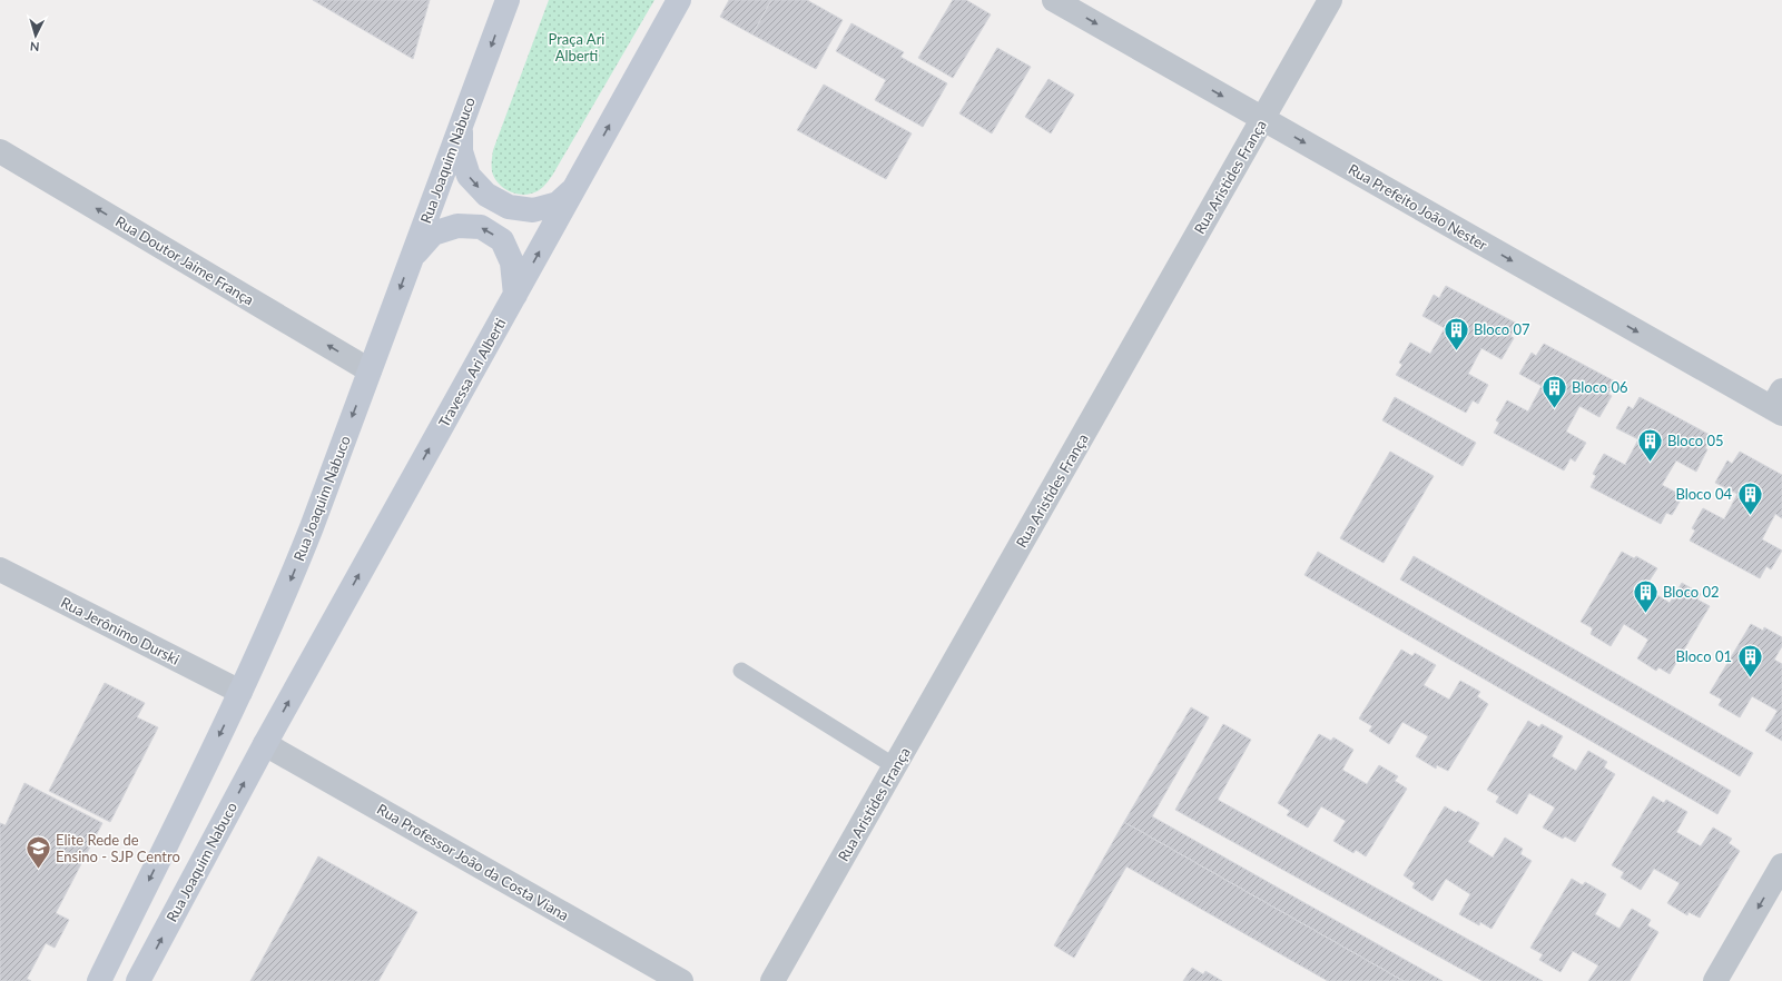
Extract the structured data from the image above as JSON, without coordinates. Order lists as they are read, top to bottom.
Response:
{
  "streets": {
    "main road": ["Rua Joaquim Nabuco", "Travessa Ari Alberti"],
    "street": [
      "Rua Aristides França",
      "Rua Prefeito João Nester",
      "Rua Doutor Jaime França",
      "Rua Jerônimo Durski",
      "Rua Professor João da Costa Viana"
    ]
  },
  "crossings": [
    ["Rua Joaquim Nabuco", "Rua Doutor Jaime França"],
    ["Rua Joaquim Nabuco", "Travessa Ari Alberti"],
    ["Rua Joaquim Nabuco", "Rua Jerônimo Durski"],
    ["Rua Joaquim Nabuco", "Rua Professor João da Costa Viana"],
    ["Rua Aristides França", "Rua Prefeito João Nester"],
    ["Travessa Ari Alberti", "Rua Professor João da Costa Viana"]
  ],
  "one_way": ["Rua Prefeito João Nester", "Rua Doutor Jaime França", "Travessa Ari Alberti"],
  "parks": ["Praça Ari Alberti"],
  "places": {
    "building": [
      "Bloco 07",
      "Bloco 06",
      "Bloco 05",
      "Bloco 04",
      "Bloco 02",
      "Bloco 01"
    ],
    "school or university": ["Elite Rede de Ensino - SJP Centro"]
  },
  "north": "bottom"
}
